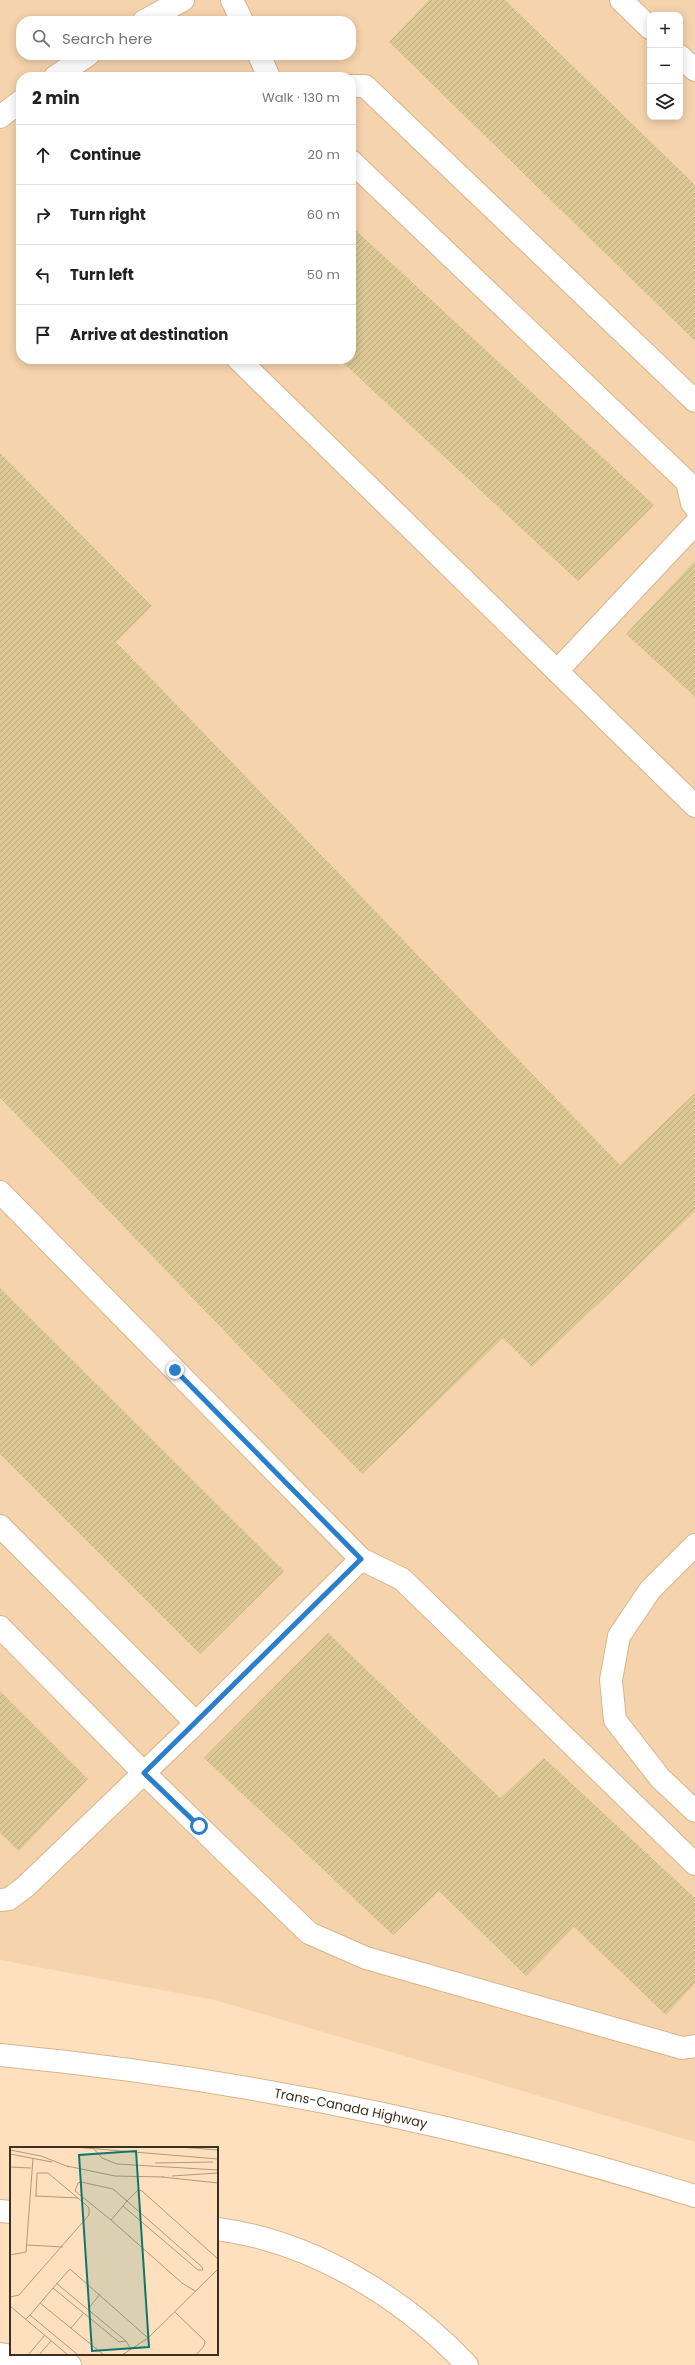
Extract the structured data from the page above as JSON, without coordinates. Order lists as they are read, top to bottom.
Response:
{
  "streets": {
    "main road": ["Trans-Canada Highway"]
  },
  "page": {
    "map_buttons": ["+", "−"],
    "search": "Search here",
    "heading": ["2 min", "Walk · 130 m"],
    "list": [
      ["Continue", "20 m"],
      ["Turn right", "60 m"],
      ["Turn left", "50 m"],
      "Arrive at destination"
    ]
  }
}
